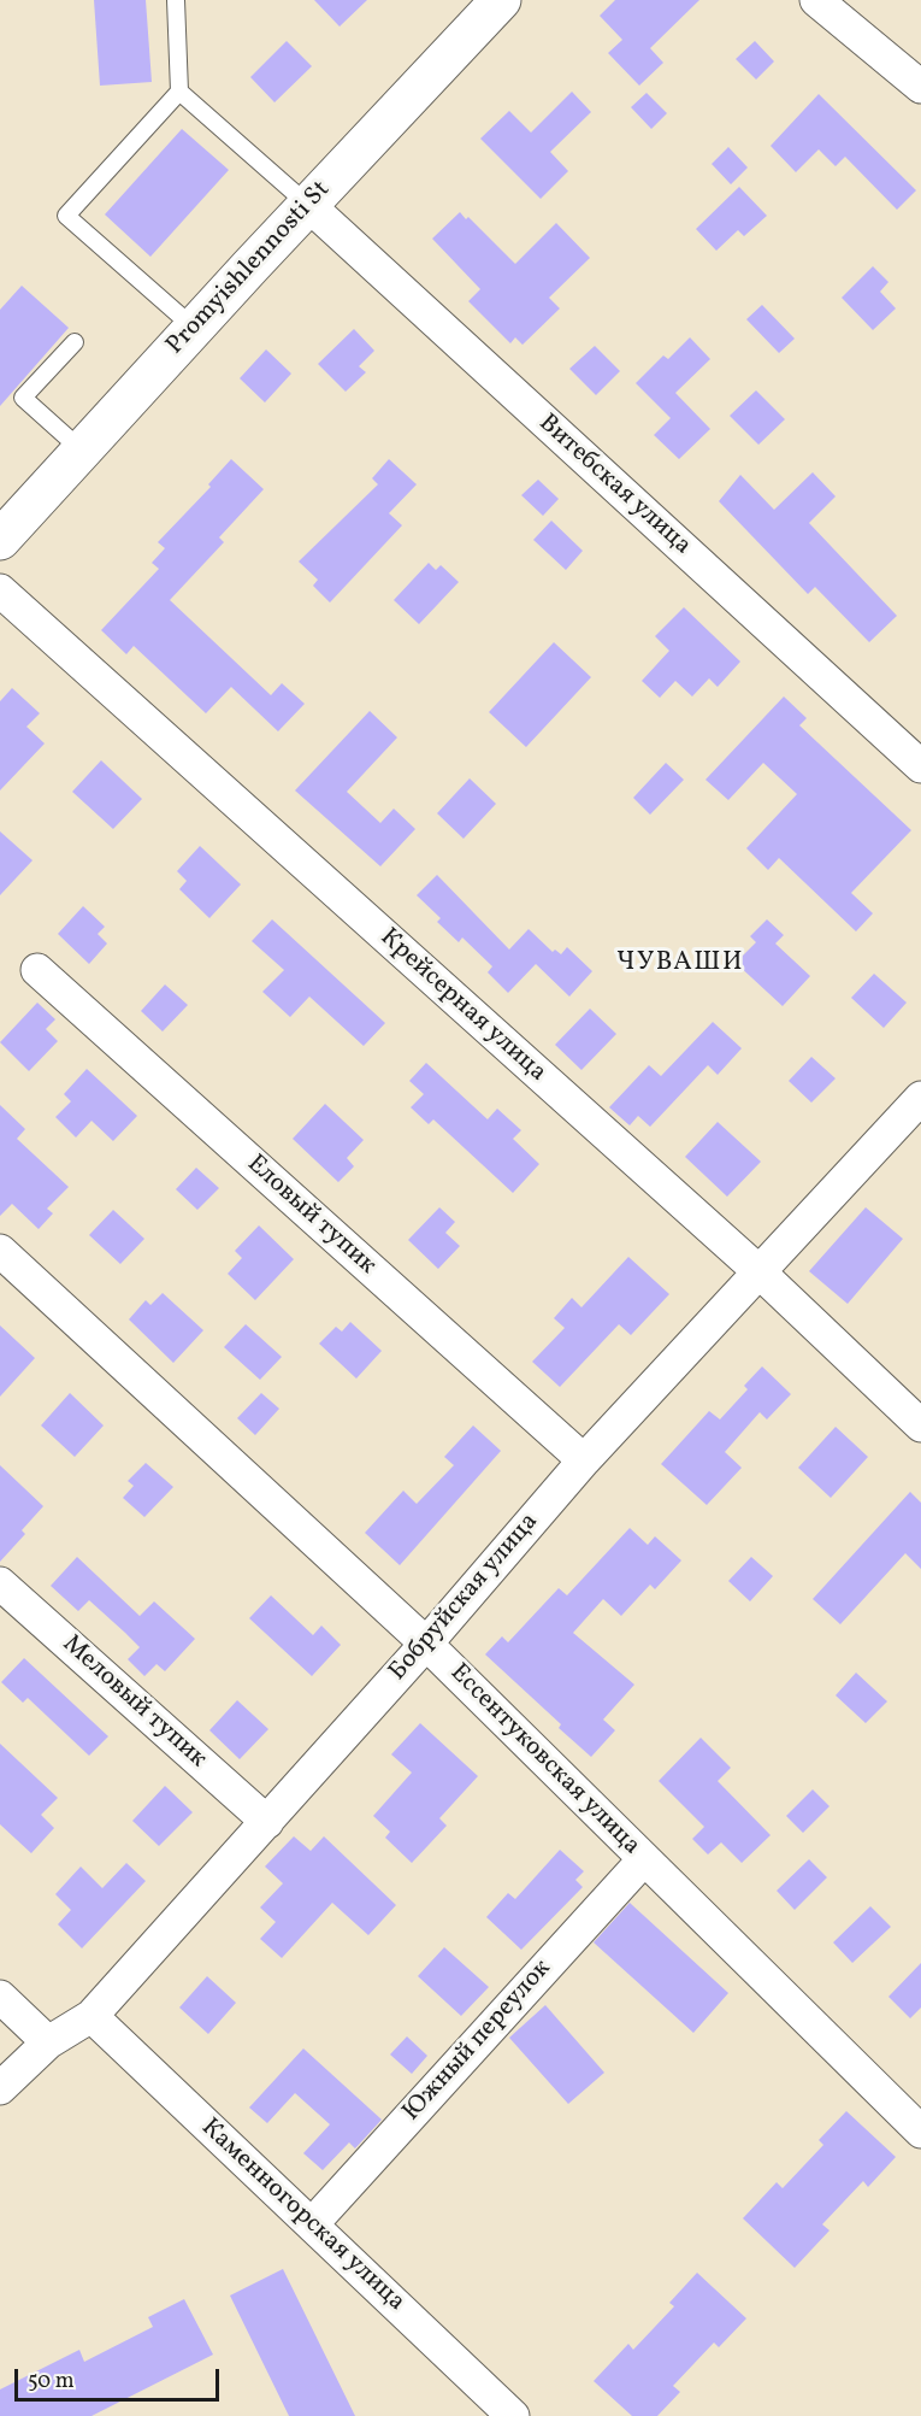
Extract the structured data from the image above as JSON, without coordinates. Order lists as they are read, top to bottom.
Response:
{
  "streets": {
    "main road": ["Promyishlennosti St"],
    "street": [
      "Витебская улица",
      "Крейсерная улица",
      "Еловый тупик",
      "Бобруйская улица",
      "Меловый тупик",
      "Ессентуковская улица",
      "Южный переулок",
      "Каменногорская улица"
    ]
  },
  "crossings": [
    ["Promyishlennosti St", "Витебская улица"],
    ["Крейсерная улица", "Бобруйская улица"],
    ["Еловый тупик", "Бобруйская улица"],
    ["Бобруйская улица", "Меловый тупик"],
    ["Бобруйская улица", "Ессентуковская улица"],
    ["Бобруйская улица", "Каменногорская улица"],
    ["Ессентуковская улица", "Южный переулок"],
    ["Южный переулок", "Каменногорская улица"]
  ],
  "districts": ["ЧУВАШИ"],
  "scale_bar": "50 m"
}
